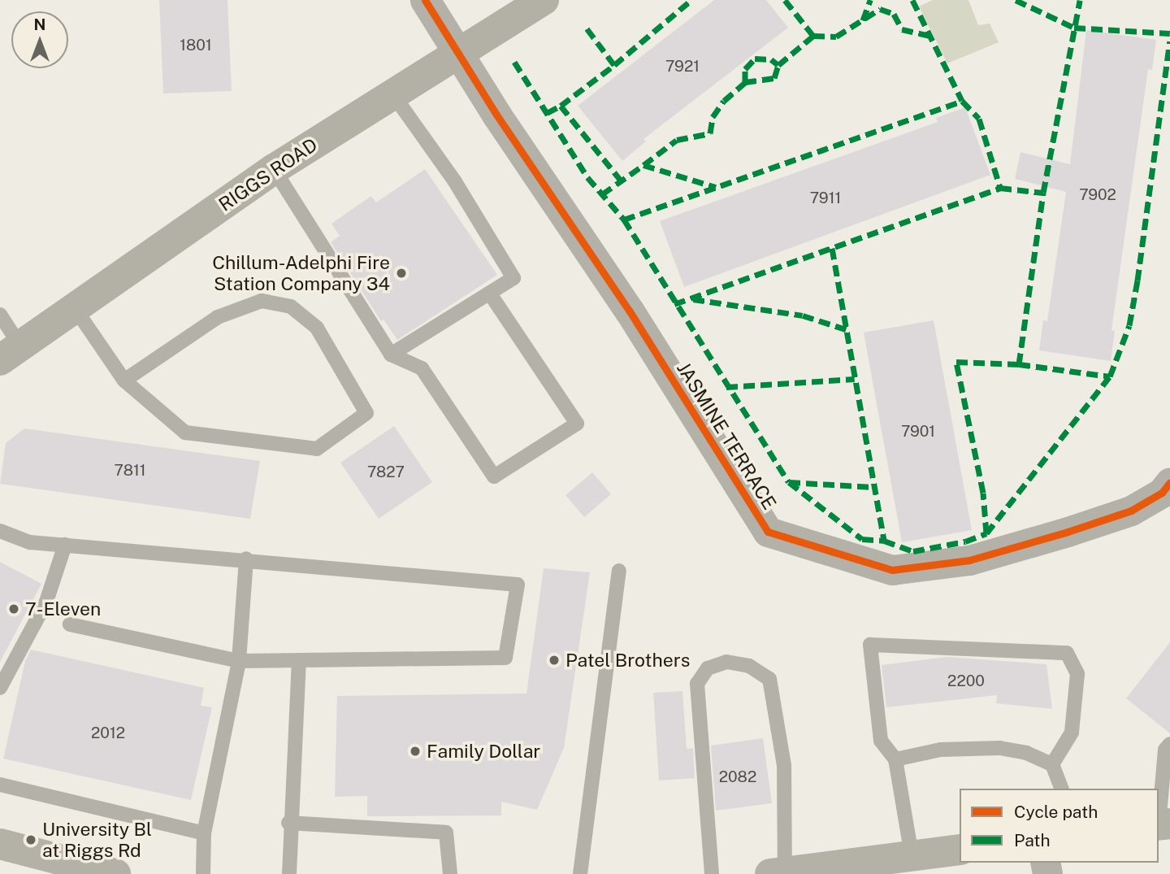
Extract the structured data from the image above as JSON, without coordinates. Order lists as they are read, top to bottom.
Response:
{
  "streets": {
    "main road": ["RIGGS ROAD"],
    "street": ["JASMINE TERRACE"]
  },
  "crossings": [
    ["RIGGS ROAD", "JASMINE TERRACE"]
  ],
  "places": [
    "Chillum-Adelphi Fire Station Company 34",
    "7-Eleven",
    "Patel Brothers",
    "Family Dollar",
    "University Bl at Riggs Rd"
  ],
  "house_numbers": [
    "1801",
    "7921",
    "7902",
    "7911",
    "7901",
    "7811",
    "7827",
    "2200",
    "2012",
    "2082"
  ],
  "legend": ["Cycle path", "Path"],
  "north": "top"
}
